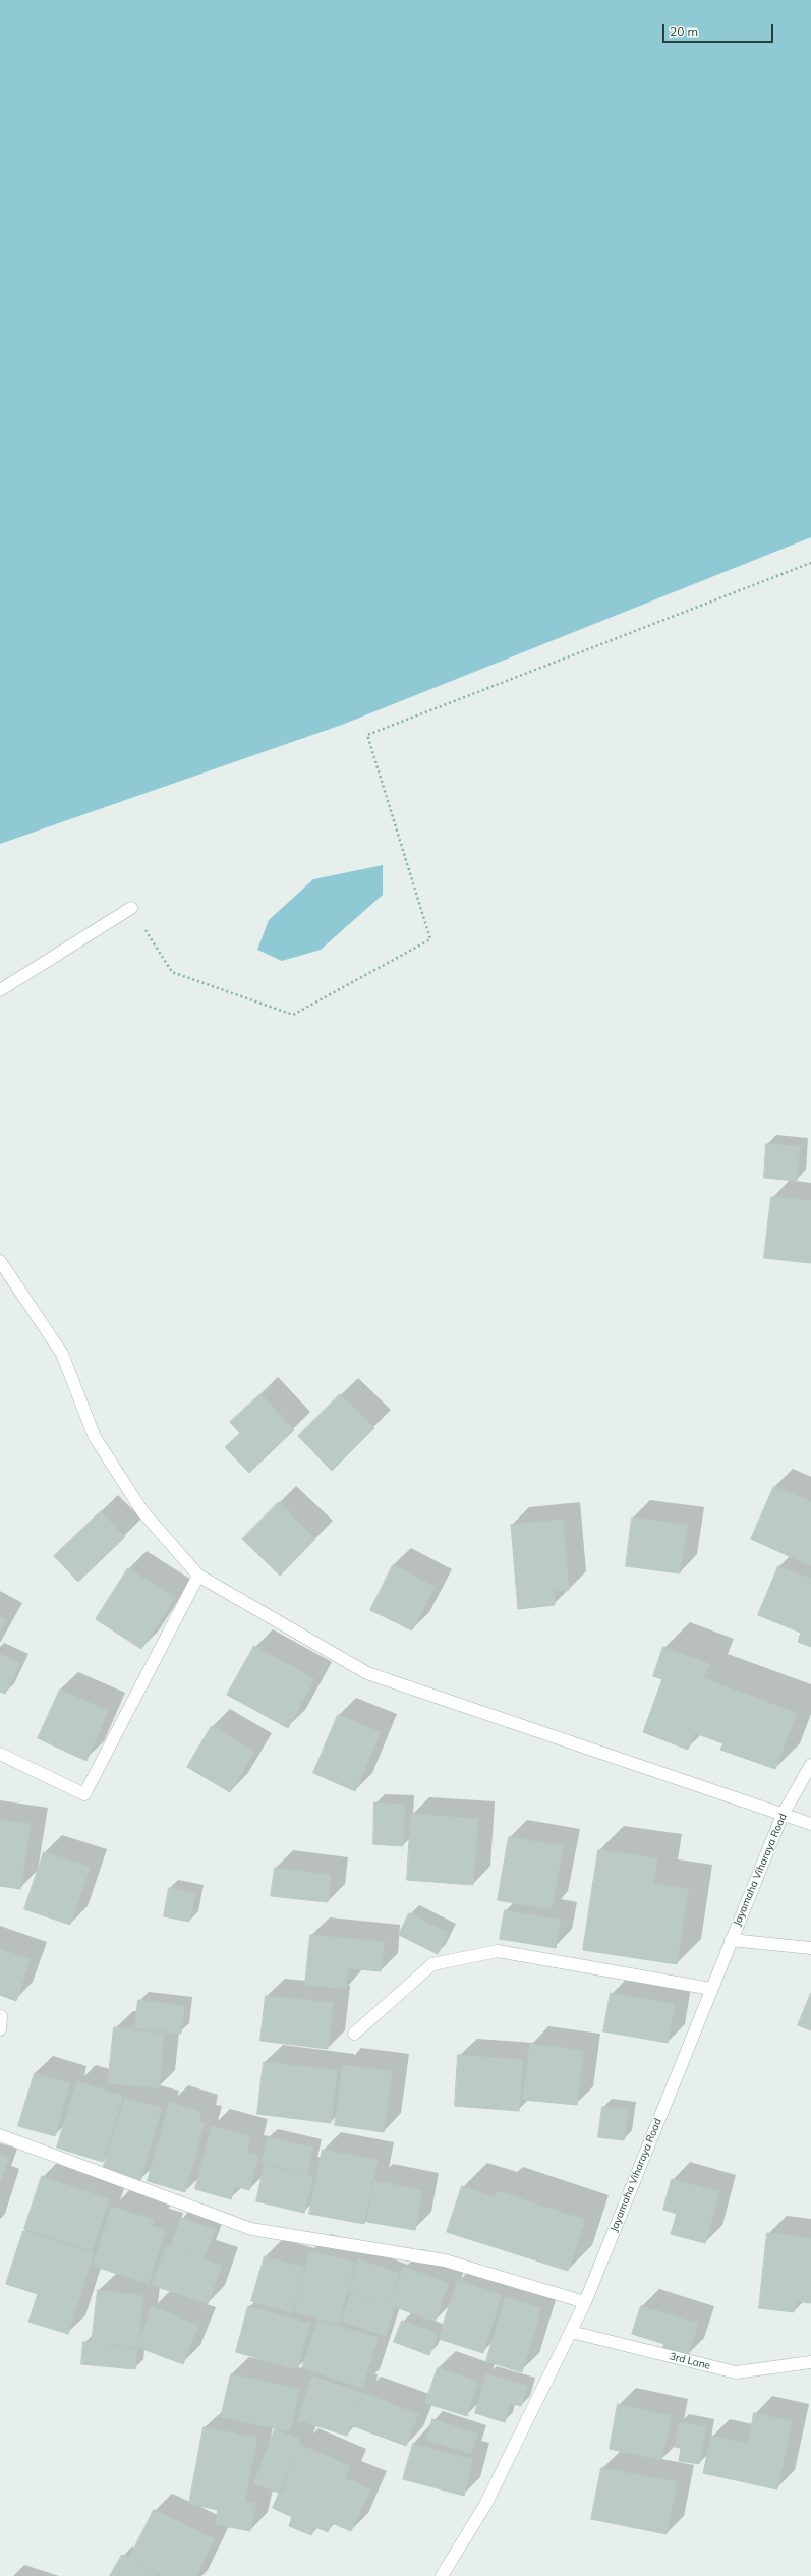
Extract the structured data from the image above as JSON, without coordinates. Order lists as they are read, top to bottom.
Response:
{
  "streets": {
    "street": ["Jayamaha Viharaya Road", "3rd Lane"]
  },
  "crossings": [
    ["Jayamaha Viharaya Road", "3rd Lane"]
  ],
  "scale_bar": "20 m"
}
